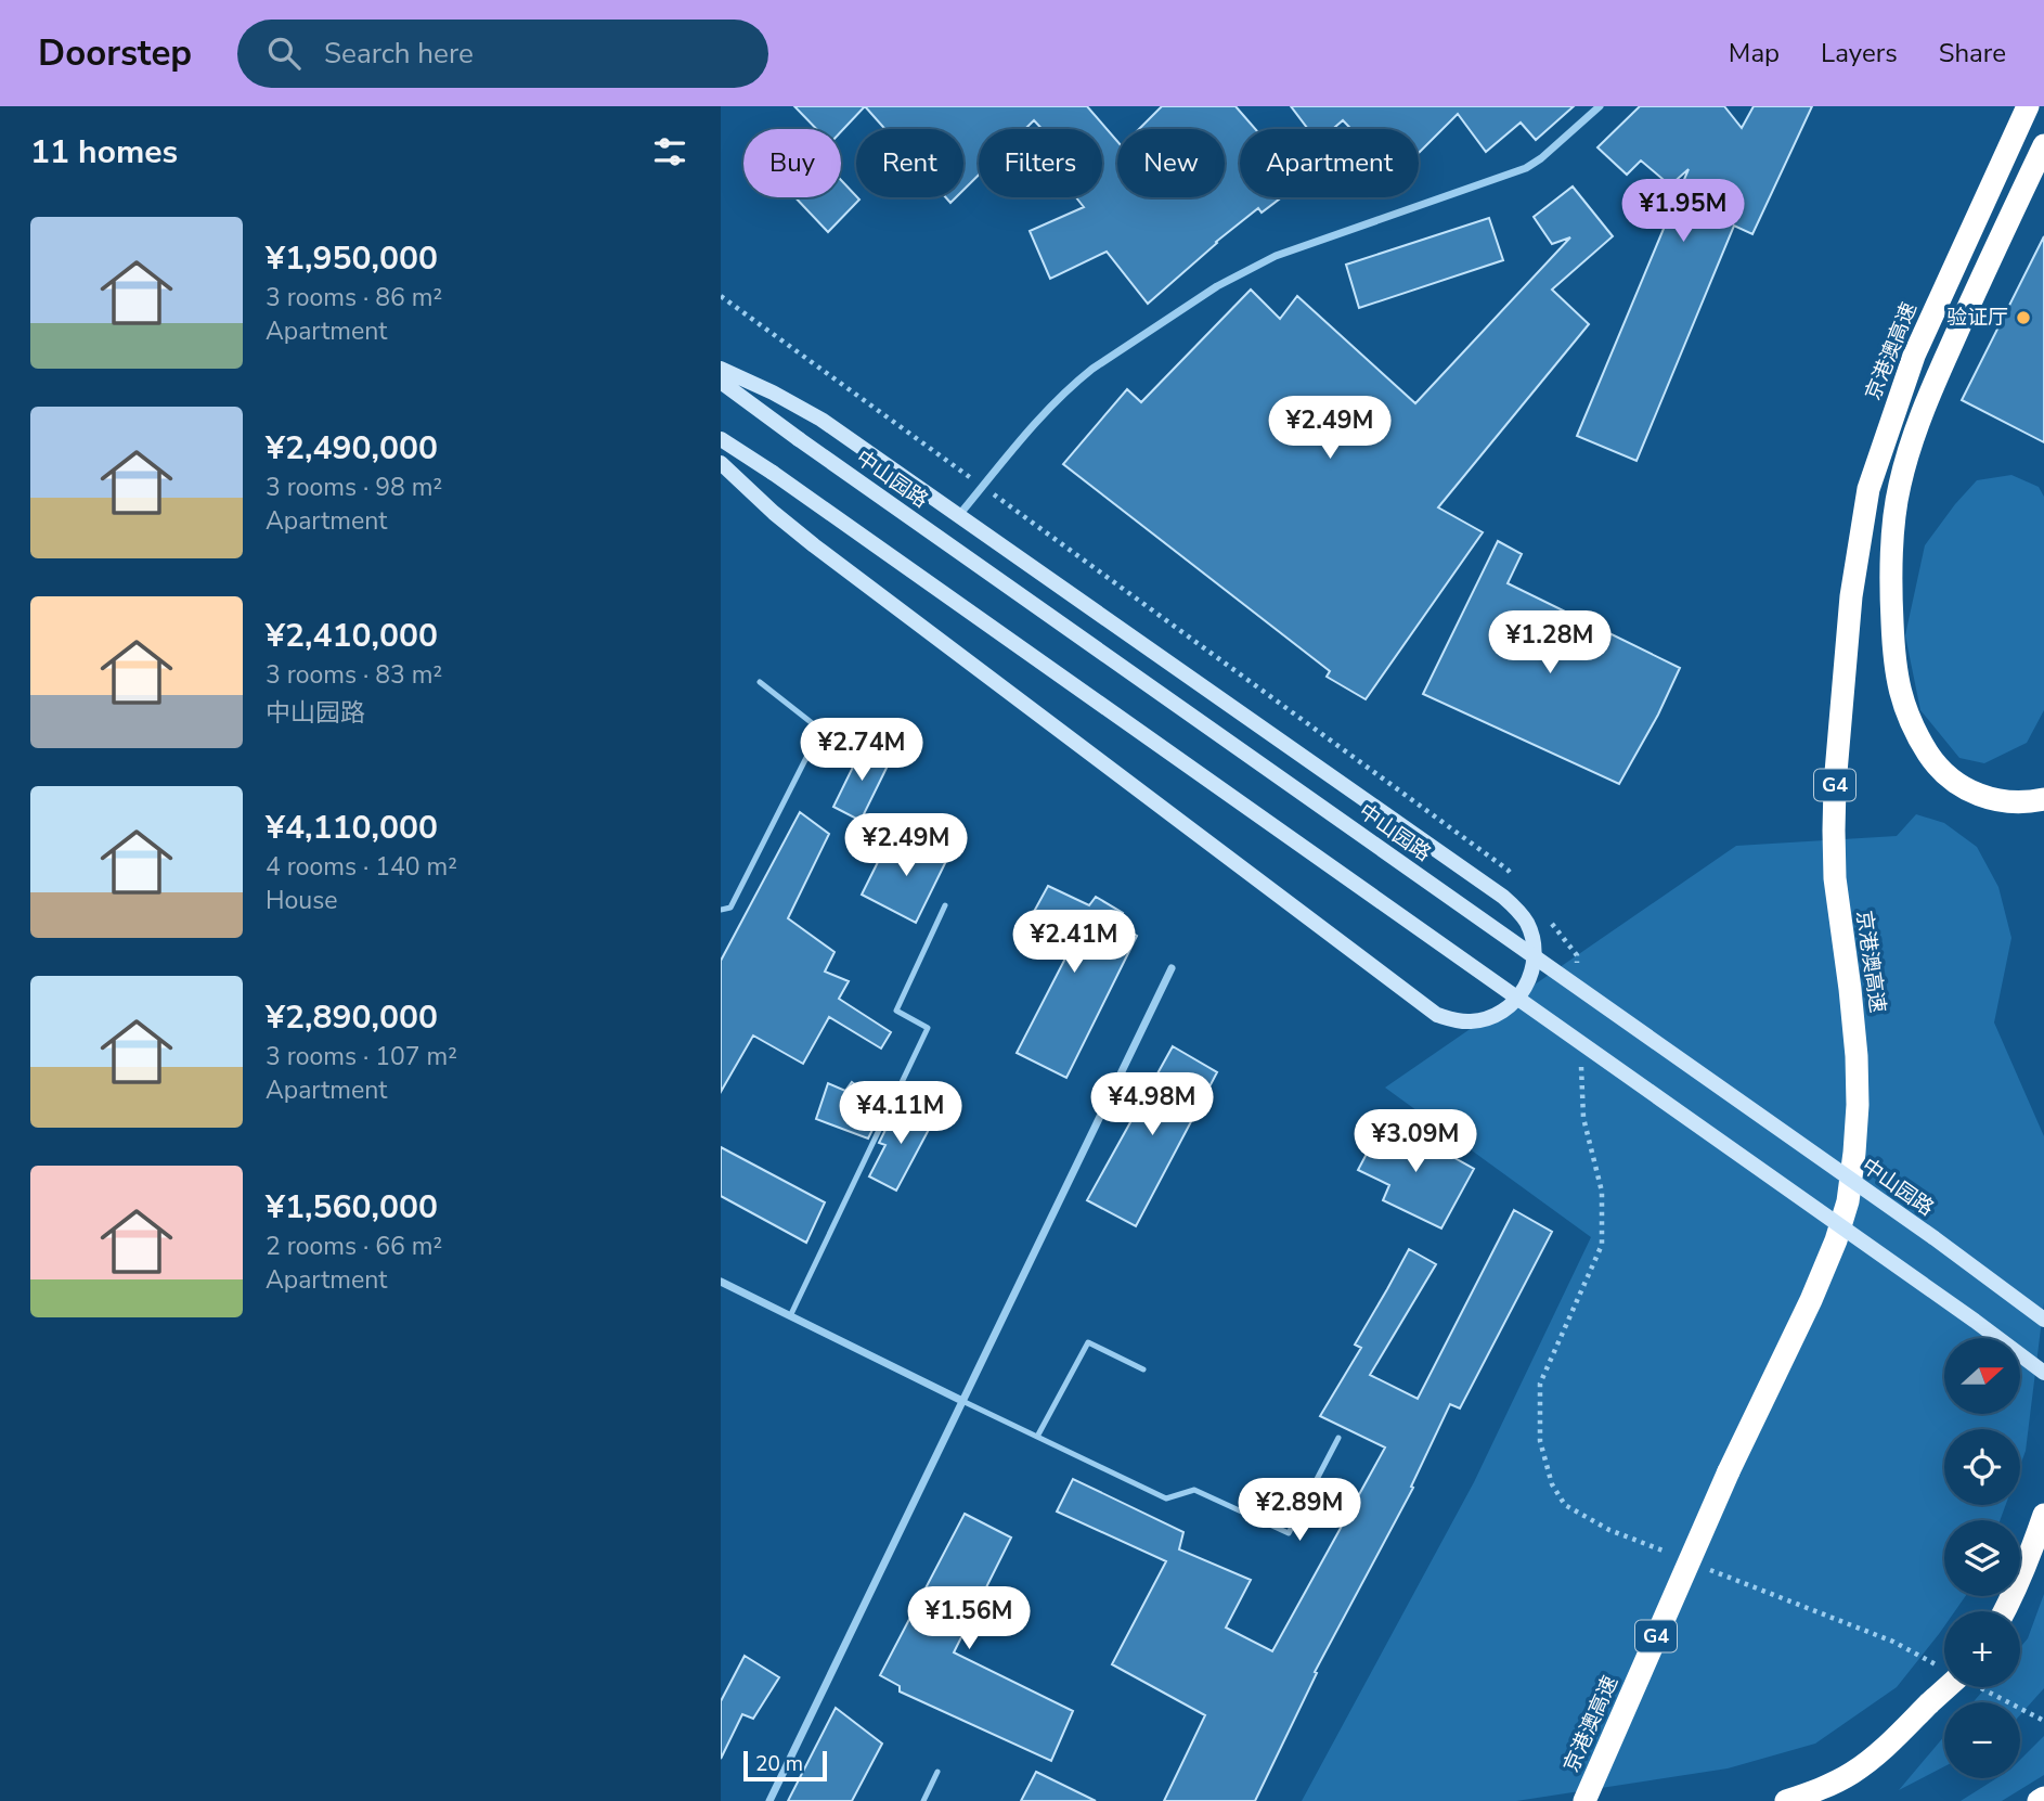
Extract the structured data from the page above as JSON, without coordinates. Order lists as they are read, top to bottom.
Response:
{
  "streets": {
    "highway": ["京港澳高速", "G4"],
    "main road": ["中山园路"]
  },
  "places": ["验证厅"],
  "scale_bar": "20 m",
  "north": "right",
  "page": {
    "header": "Doorstep",
    "search": "Search here",
    "nav": ["Map", "Layers", "Share"],
    "heading": "11 homes",
    "chip": [
      "Buy",
      "Rent",
      "Filters",
      "New",
      "Apartment"
    ],
    "price": [
      "¥1.95M",
      "¥2.49M",
      "¥1.28M",
      "¥2.74M",
      "¥2.49M",
      "¥2.41M",
      "¥4.98M",
      "¥4.11M",
      "¥3.09M",
      "¥2.89M",
      "¥1.56M"
    ],
    "list": [
      {
        "name": "¥1,950,000",
        "note": "3 rooms · 86 m² · Apartment"
      },
      {
        "name": "¥2,490,000",
        "note": "3 rooms · 98 m² · Apartment"
      },
      {
        "name": "¥2,410,000",
        "note": "3 rooms · 83 m² · 中山园路"
      },
      {
        "name": "¥4,110,000",
        "note": "4 rooms · 140 m² · House"
      },
      {
        "name": "¥2,890,000",
        "note": "3 rooms · 107 m² · Apartment"
      },
      {
        "name": "¥1,560,000",
        "note": "2 rooms · 66 m² · Apartment"
      }
    ],
    "map_buttons": ["+", "−"],
    "scale": "20 m"
  }
}
